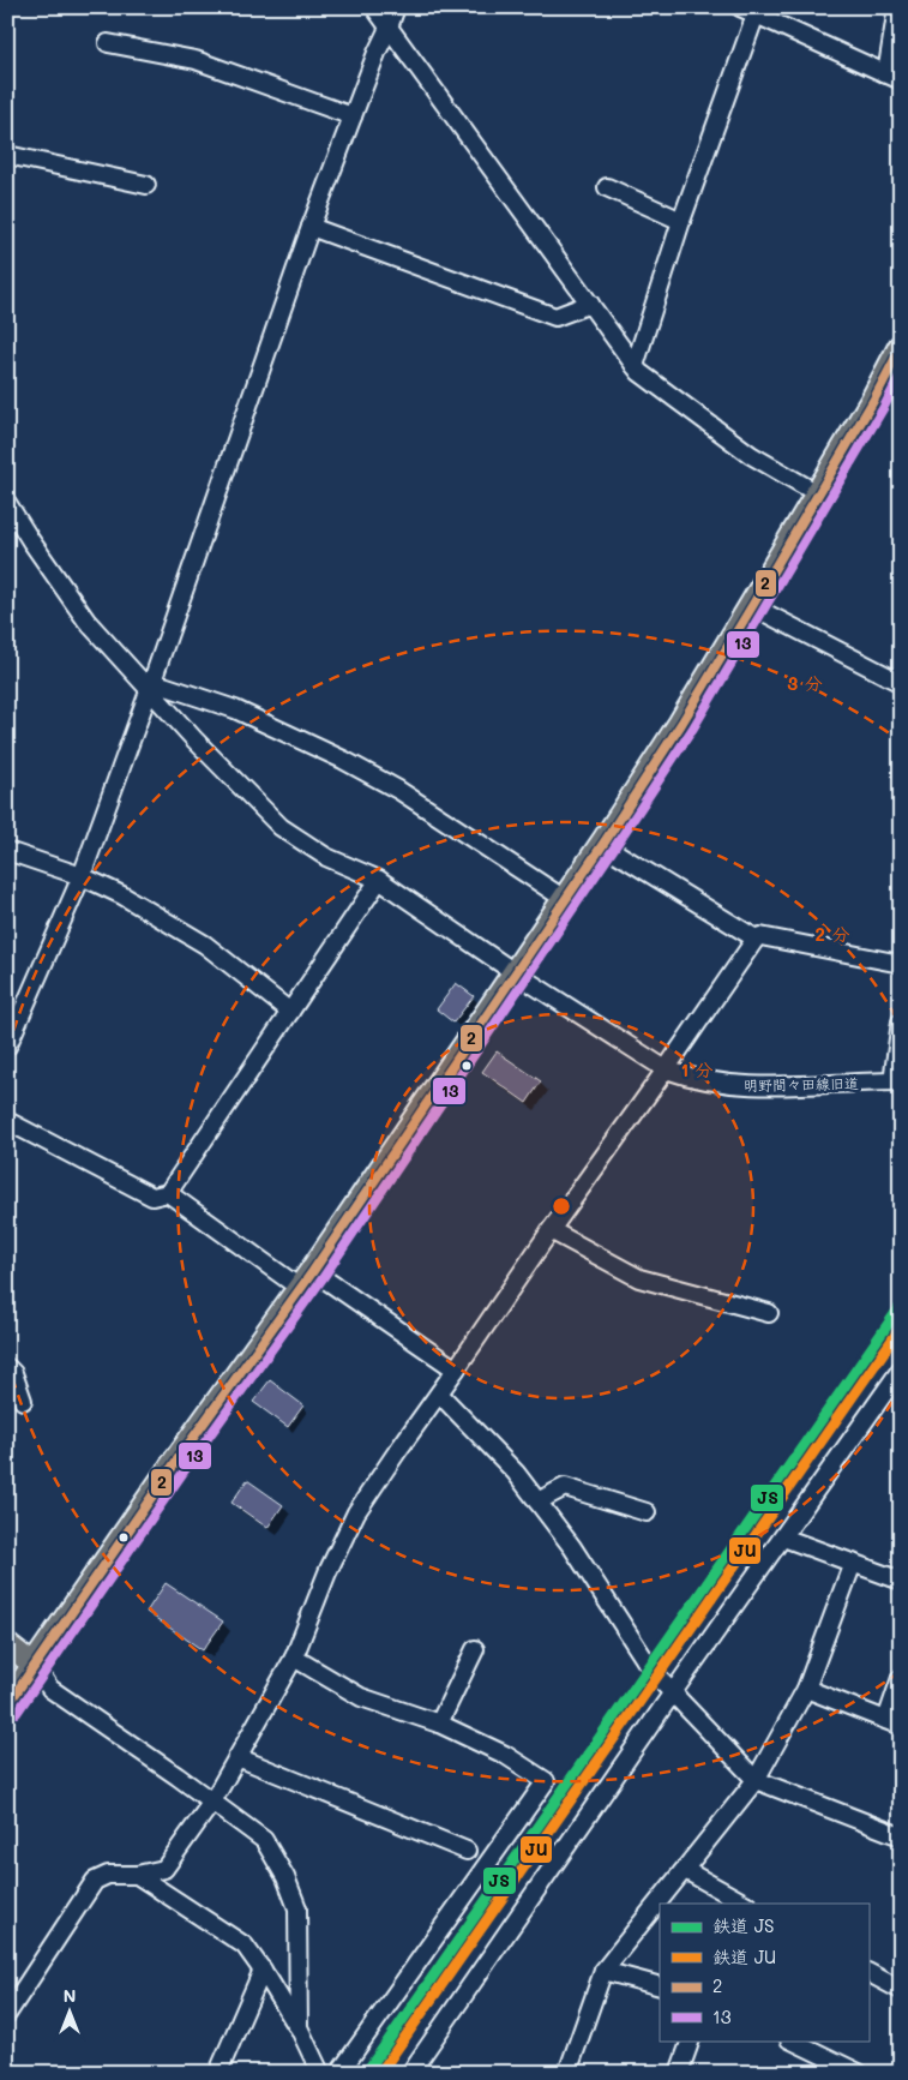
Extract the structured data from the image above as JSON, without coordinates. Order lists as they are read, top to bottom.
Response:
{
  "streets": {
    "street": ["明野間々田線旧道"]
  },
  "lines": [
    "transit line 2",
    "transit line 13",
    "rail line JS",
    "rail line JU"
  ],
  "legend": [
    "鉄道 JS",
    "鉄道 JU",
    "2",
    "13"
  ],
  "north": "top",
  "rings": ["3 分", "2 分", "1 分"]
}
